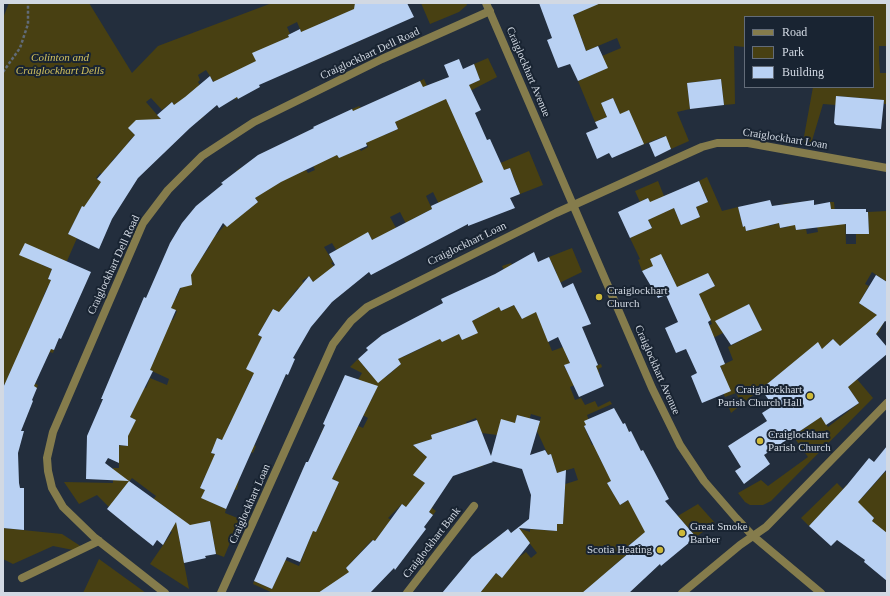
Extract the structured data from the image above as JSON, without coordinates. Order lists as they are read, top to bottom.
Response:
{
  "streets": {
    "street": [
      "Craiglockhart Dell Road",
      "Craiglockhart Avenue",
      "Craiglockhart Loan",
      "Craiglockhart Bank"
    ]
  },
  "crossings": [
    ["Craiglockhart Dell Road", "Craiglockhart Avenue"],
    ["Craiglockhart Avenue", "Craiglockhart Loan"]
  ],
  "parks": ["Colinton and Craiglockhart Dells"],
  "places": [
    "Craiglockhart Church",
    "Craighlockhart Parish Church Hall",
    "Craiglockhart Parish Church",
    "Great Smoke Barber",
    "Scotia Heating"
  ],
  "legend": ["Road", "Park", "Building"]
}
